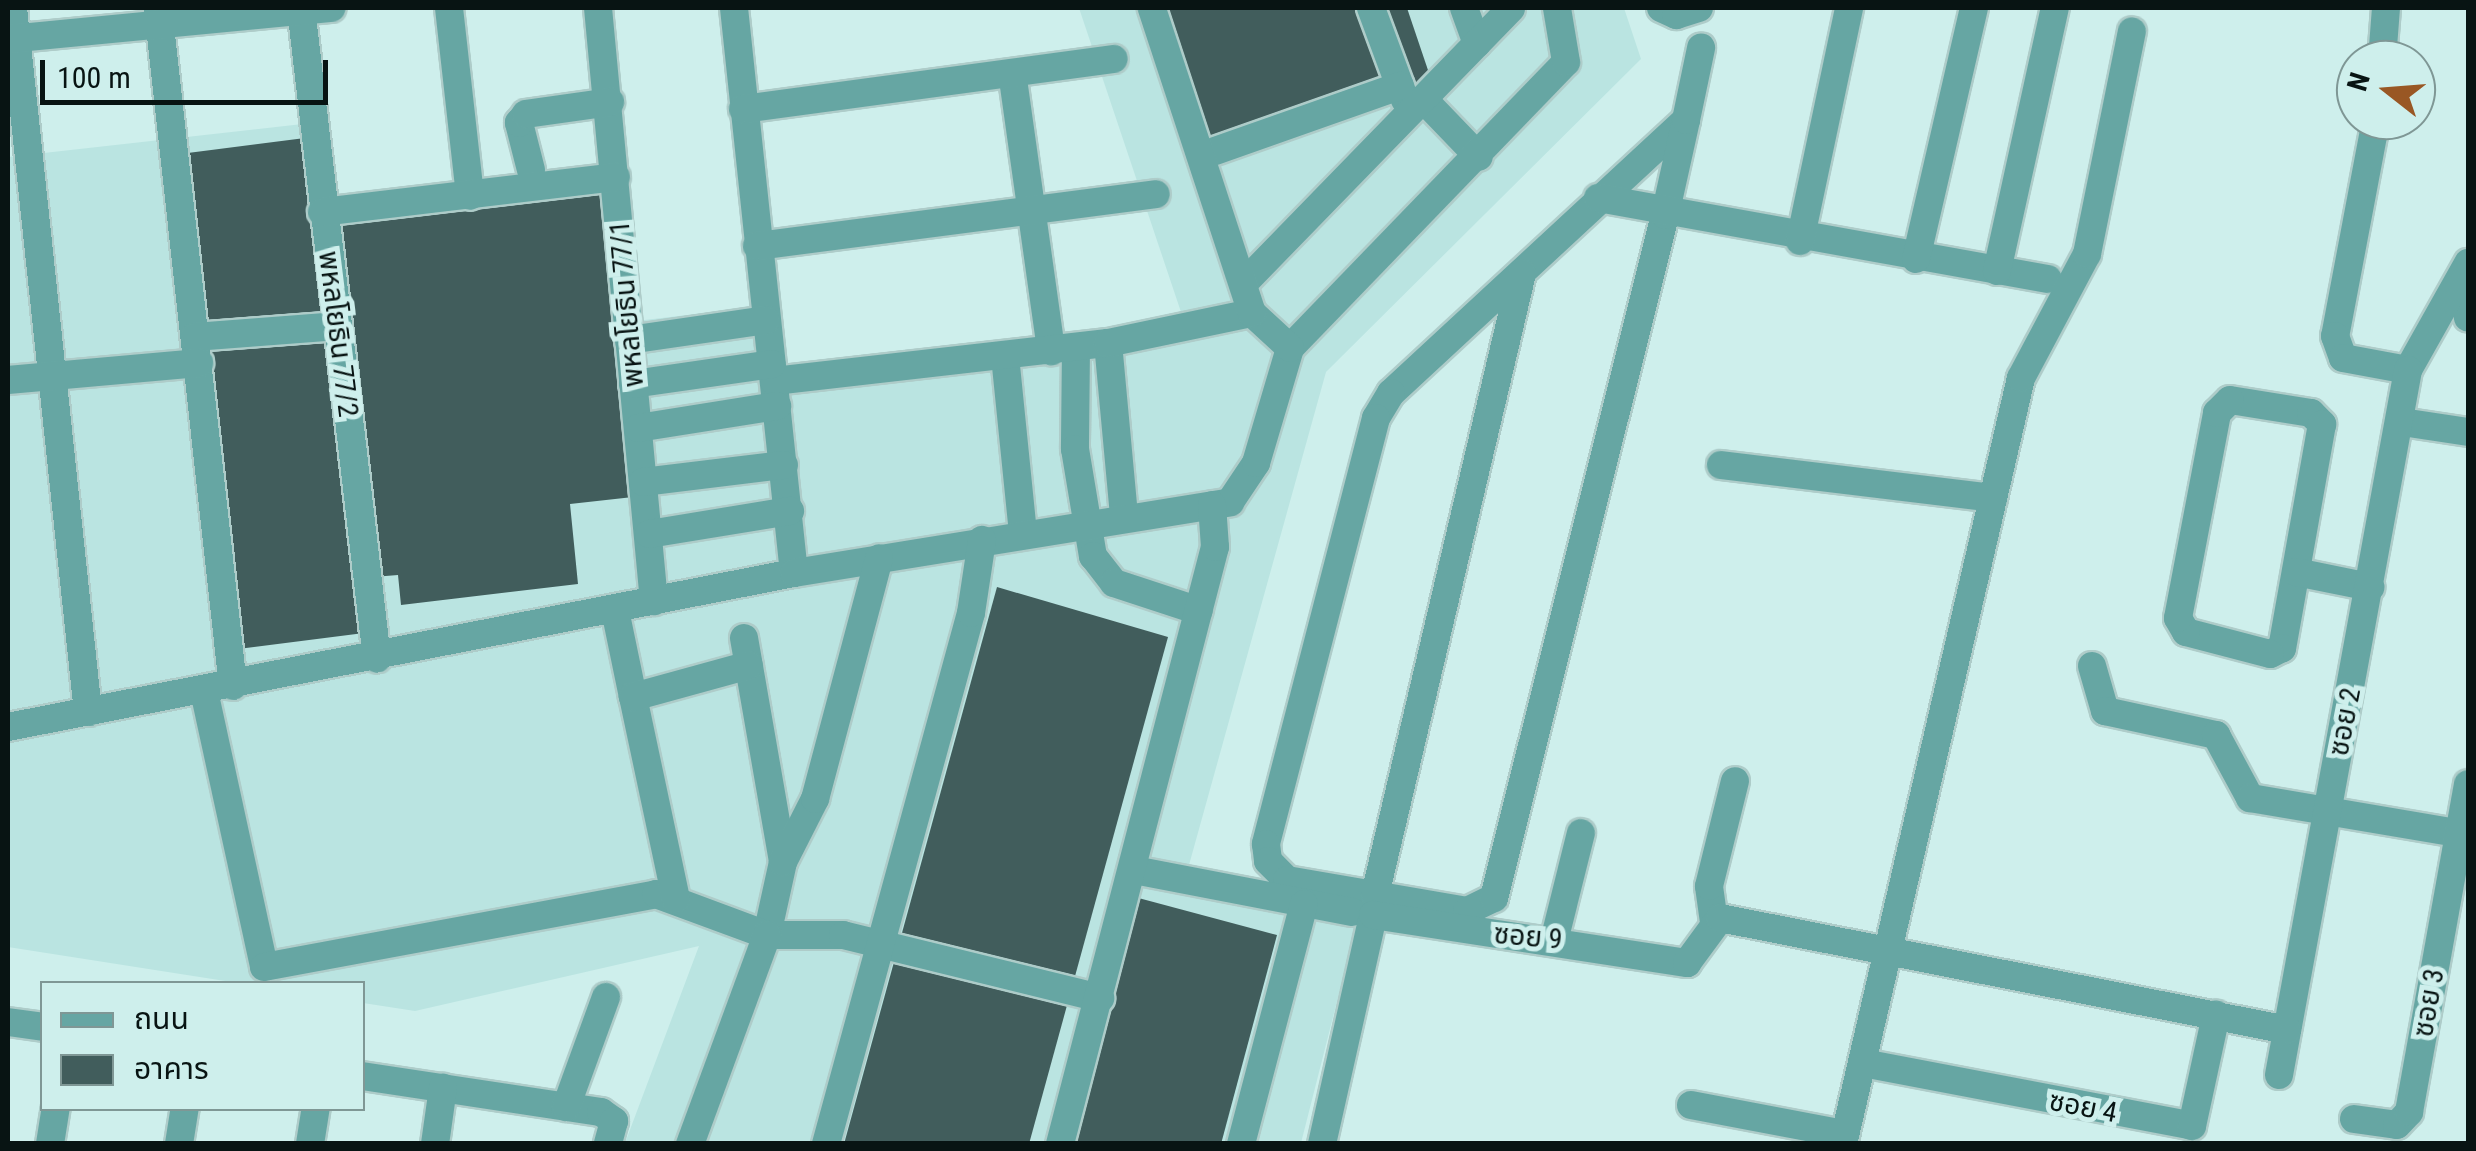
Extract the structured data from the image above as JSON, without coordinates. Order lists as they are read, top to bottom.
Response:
{
  "streets": {
    "street": [
      "พหลโยธิน 77/1",
      "พหลโยธิน 77/2",
      "ซอย 2",
      "ซอย 9",
      "ซอย 3",
      "ซอย 4"
    ]
  },
  "legend": ["ถนน", "อาคาร"],
  "scale_bar": "100 m",
  "north": "left"
}
